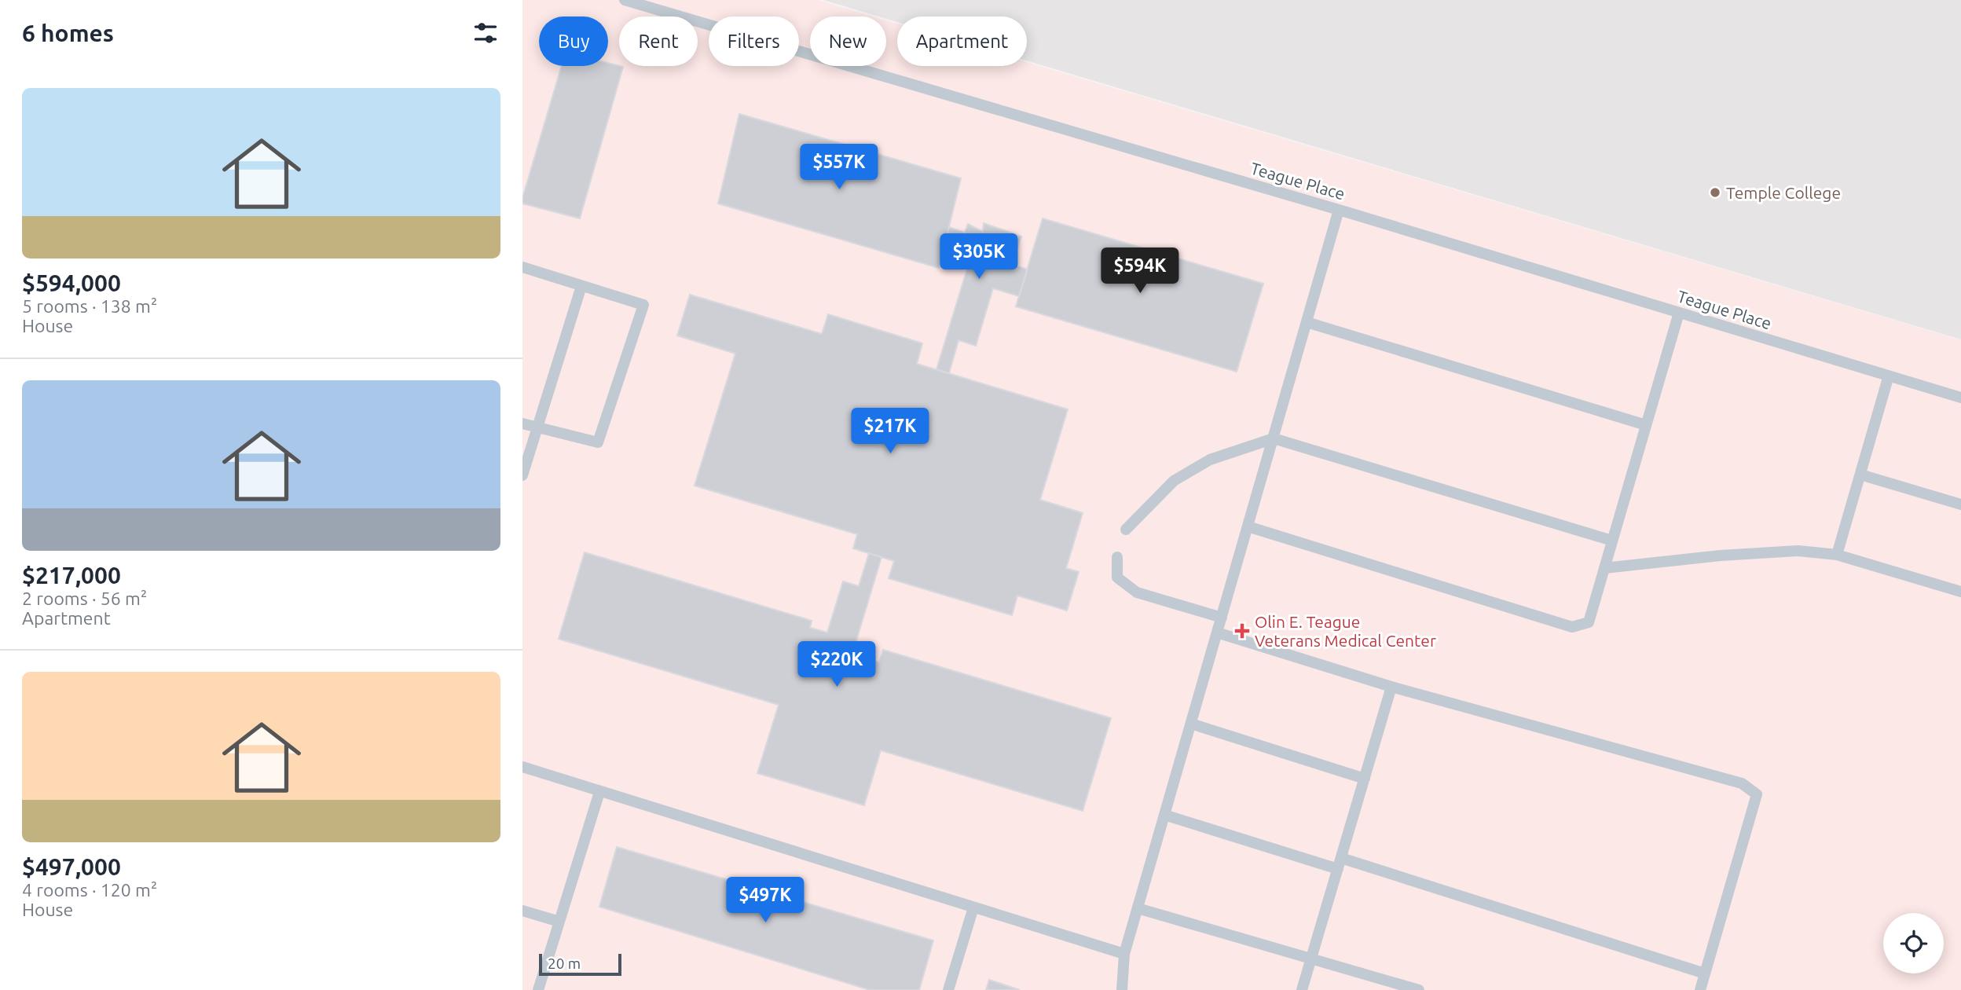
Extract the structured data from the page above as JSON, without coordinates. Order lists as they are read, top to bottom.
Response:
{
  "streets": {
    "lane": ["Teague Place"]
  },
  "places": {
    "other": ["Temple College"],
    "health": ["Olin E. Teague Veterans Medical Center"]
  },
  "scale_bar": "20 m",
  "page": {
    "heading": "6 homes",
    "chip": [
      "Buy",
      "Rent",
      "Filters",
      "New",
      "Apartment"
    ],
    "list": [
      {
        "name": "$594,000",
        "note": "5 rooms · 138 m² · House"
      },
      {
        "name": "$217,000",
        "note": "2 rooms · 56 m² · Apartment"
      },
      {
        "name": "$497,000",
        "note": "4 rooms · 120 m² · House"
      }
    ],
    "price": [
      "$557K",
      "$305K",
      "$594K",
      "$217K",
      "$220K",
      "$497K"
    ],
    "scale": "20 m"
  }
}
